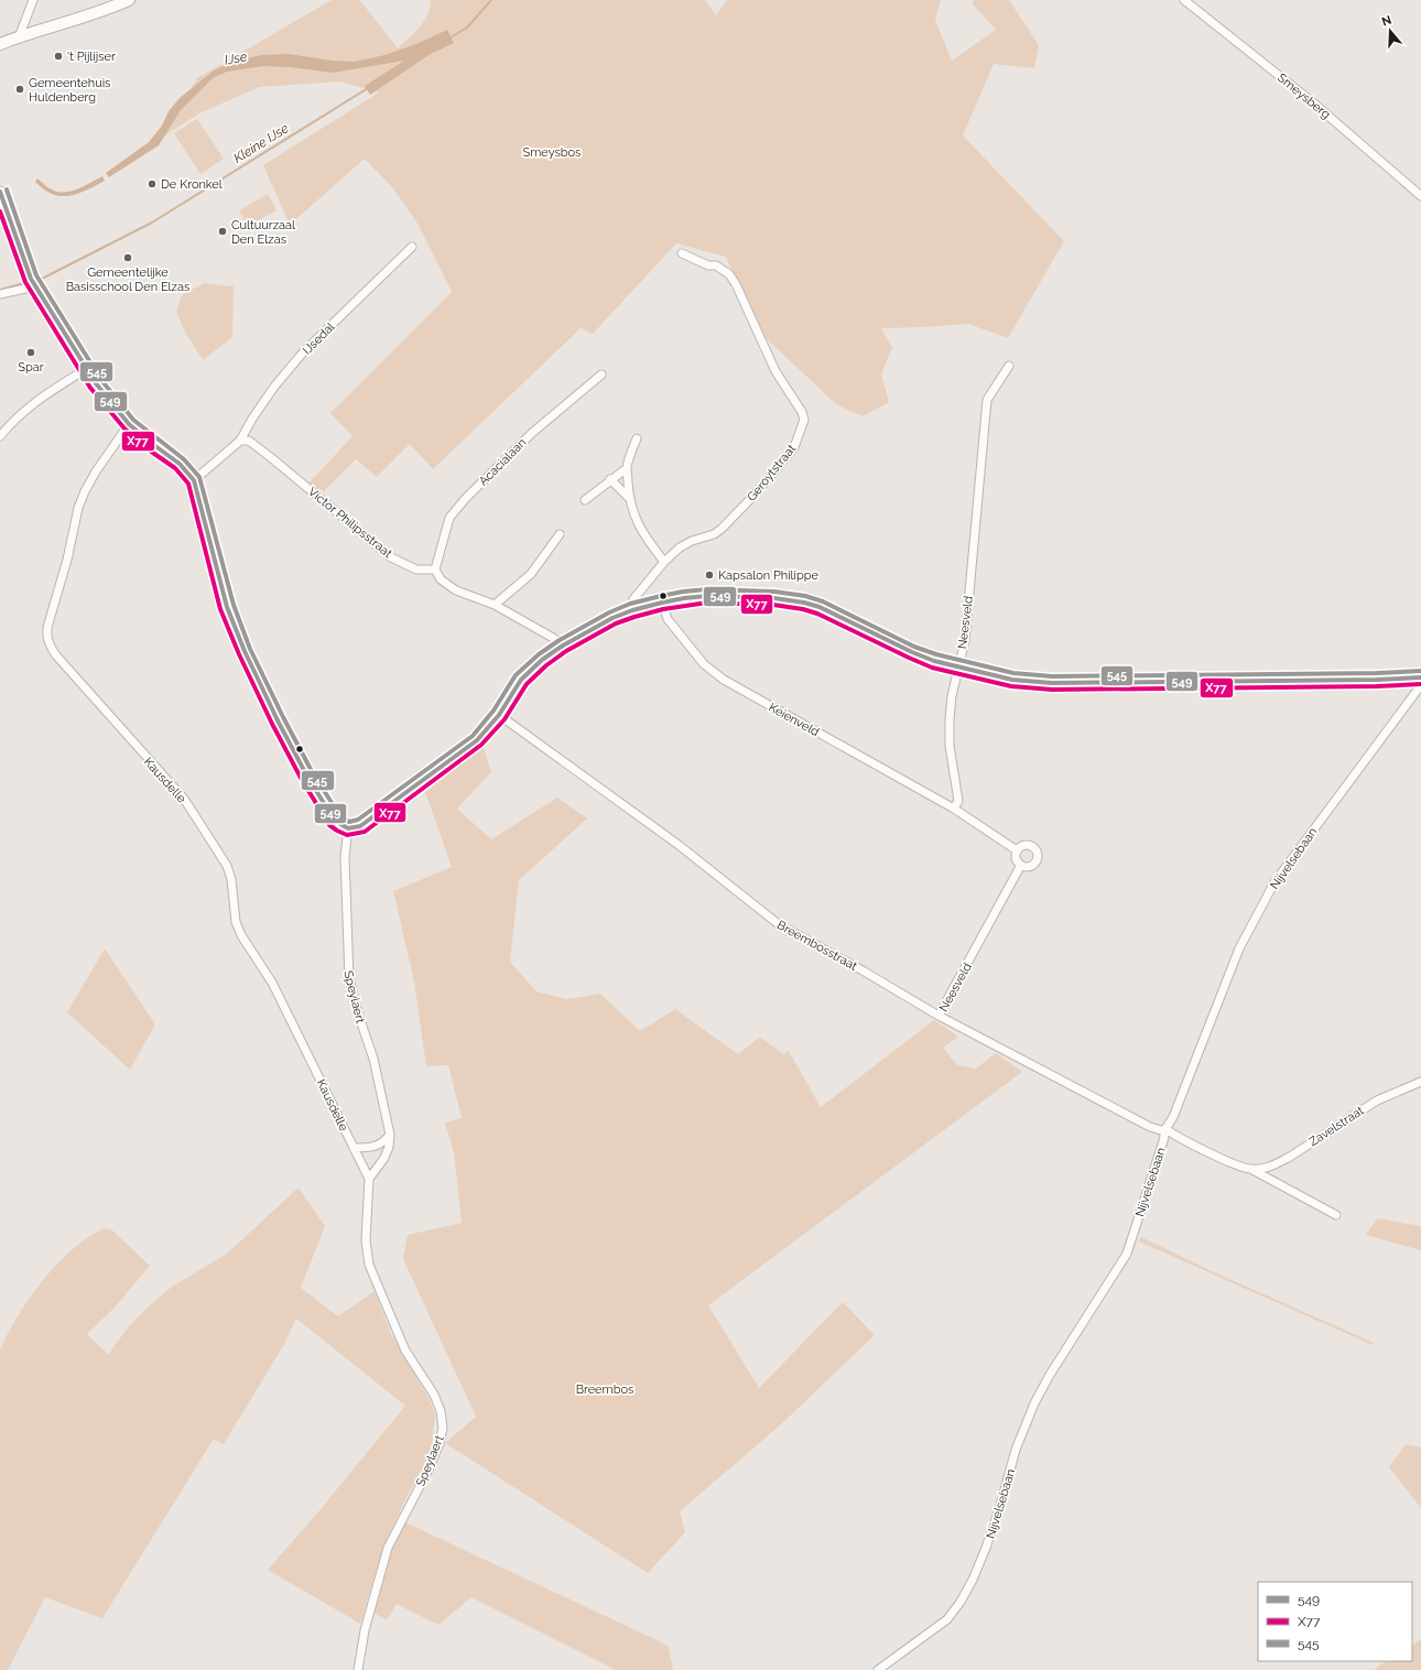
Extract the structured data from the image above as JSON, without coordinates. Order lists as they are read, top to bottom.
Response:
{
  "streets": {
    "street": [
      "Smeysberg",
      "IJsedal",
      "Acacialaan",
      "Geroytstraat",
      "Victor Philipsstraat",
      "Neesveld",
      "Keienveld",
      "Kausdelle",
      "Nijvelsebaan",
      "Breembosstraat",
      "Speylaert",
      "Zavelstraat"
    ]
  },
  "crossings": [
    ["IJsedal", "Victor Philipsstraat"],
    ["Acacialaan", "Victor Philipsstraat"],
    ["Neesveld", "Keienveld"],
    ["Neesveld", "Breembosstraat"],
    ["Kausdelle", "Speylaert"],
    ["Nijvelsebaan", "Breembosstraat"]
  ],
  "water": ["IJse", "Kleine IJse"],
  "parks": ["Smeysbos", "Breembos"],
  "places": [
    "'t Pijlijser",
    "Gemeentehuis Huldenberg",
    "De Kronkel",
    "Cultuurzaal Den Elzas",
    "Gemeentelijke Basisschool Den Elzas",
    "Spar",
    "Kapsalon Philippe"
  ],
  "lines": ["transit line 545", "transit line 549", "transit line X77"],
  "legend": ["549", "X77", "545"],
  "north": "top"
}
